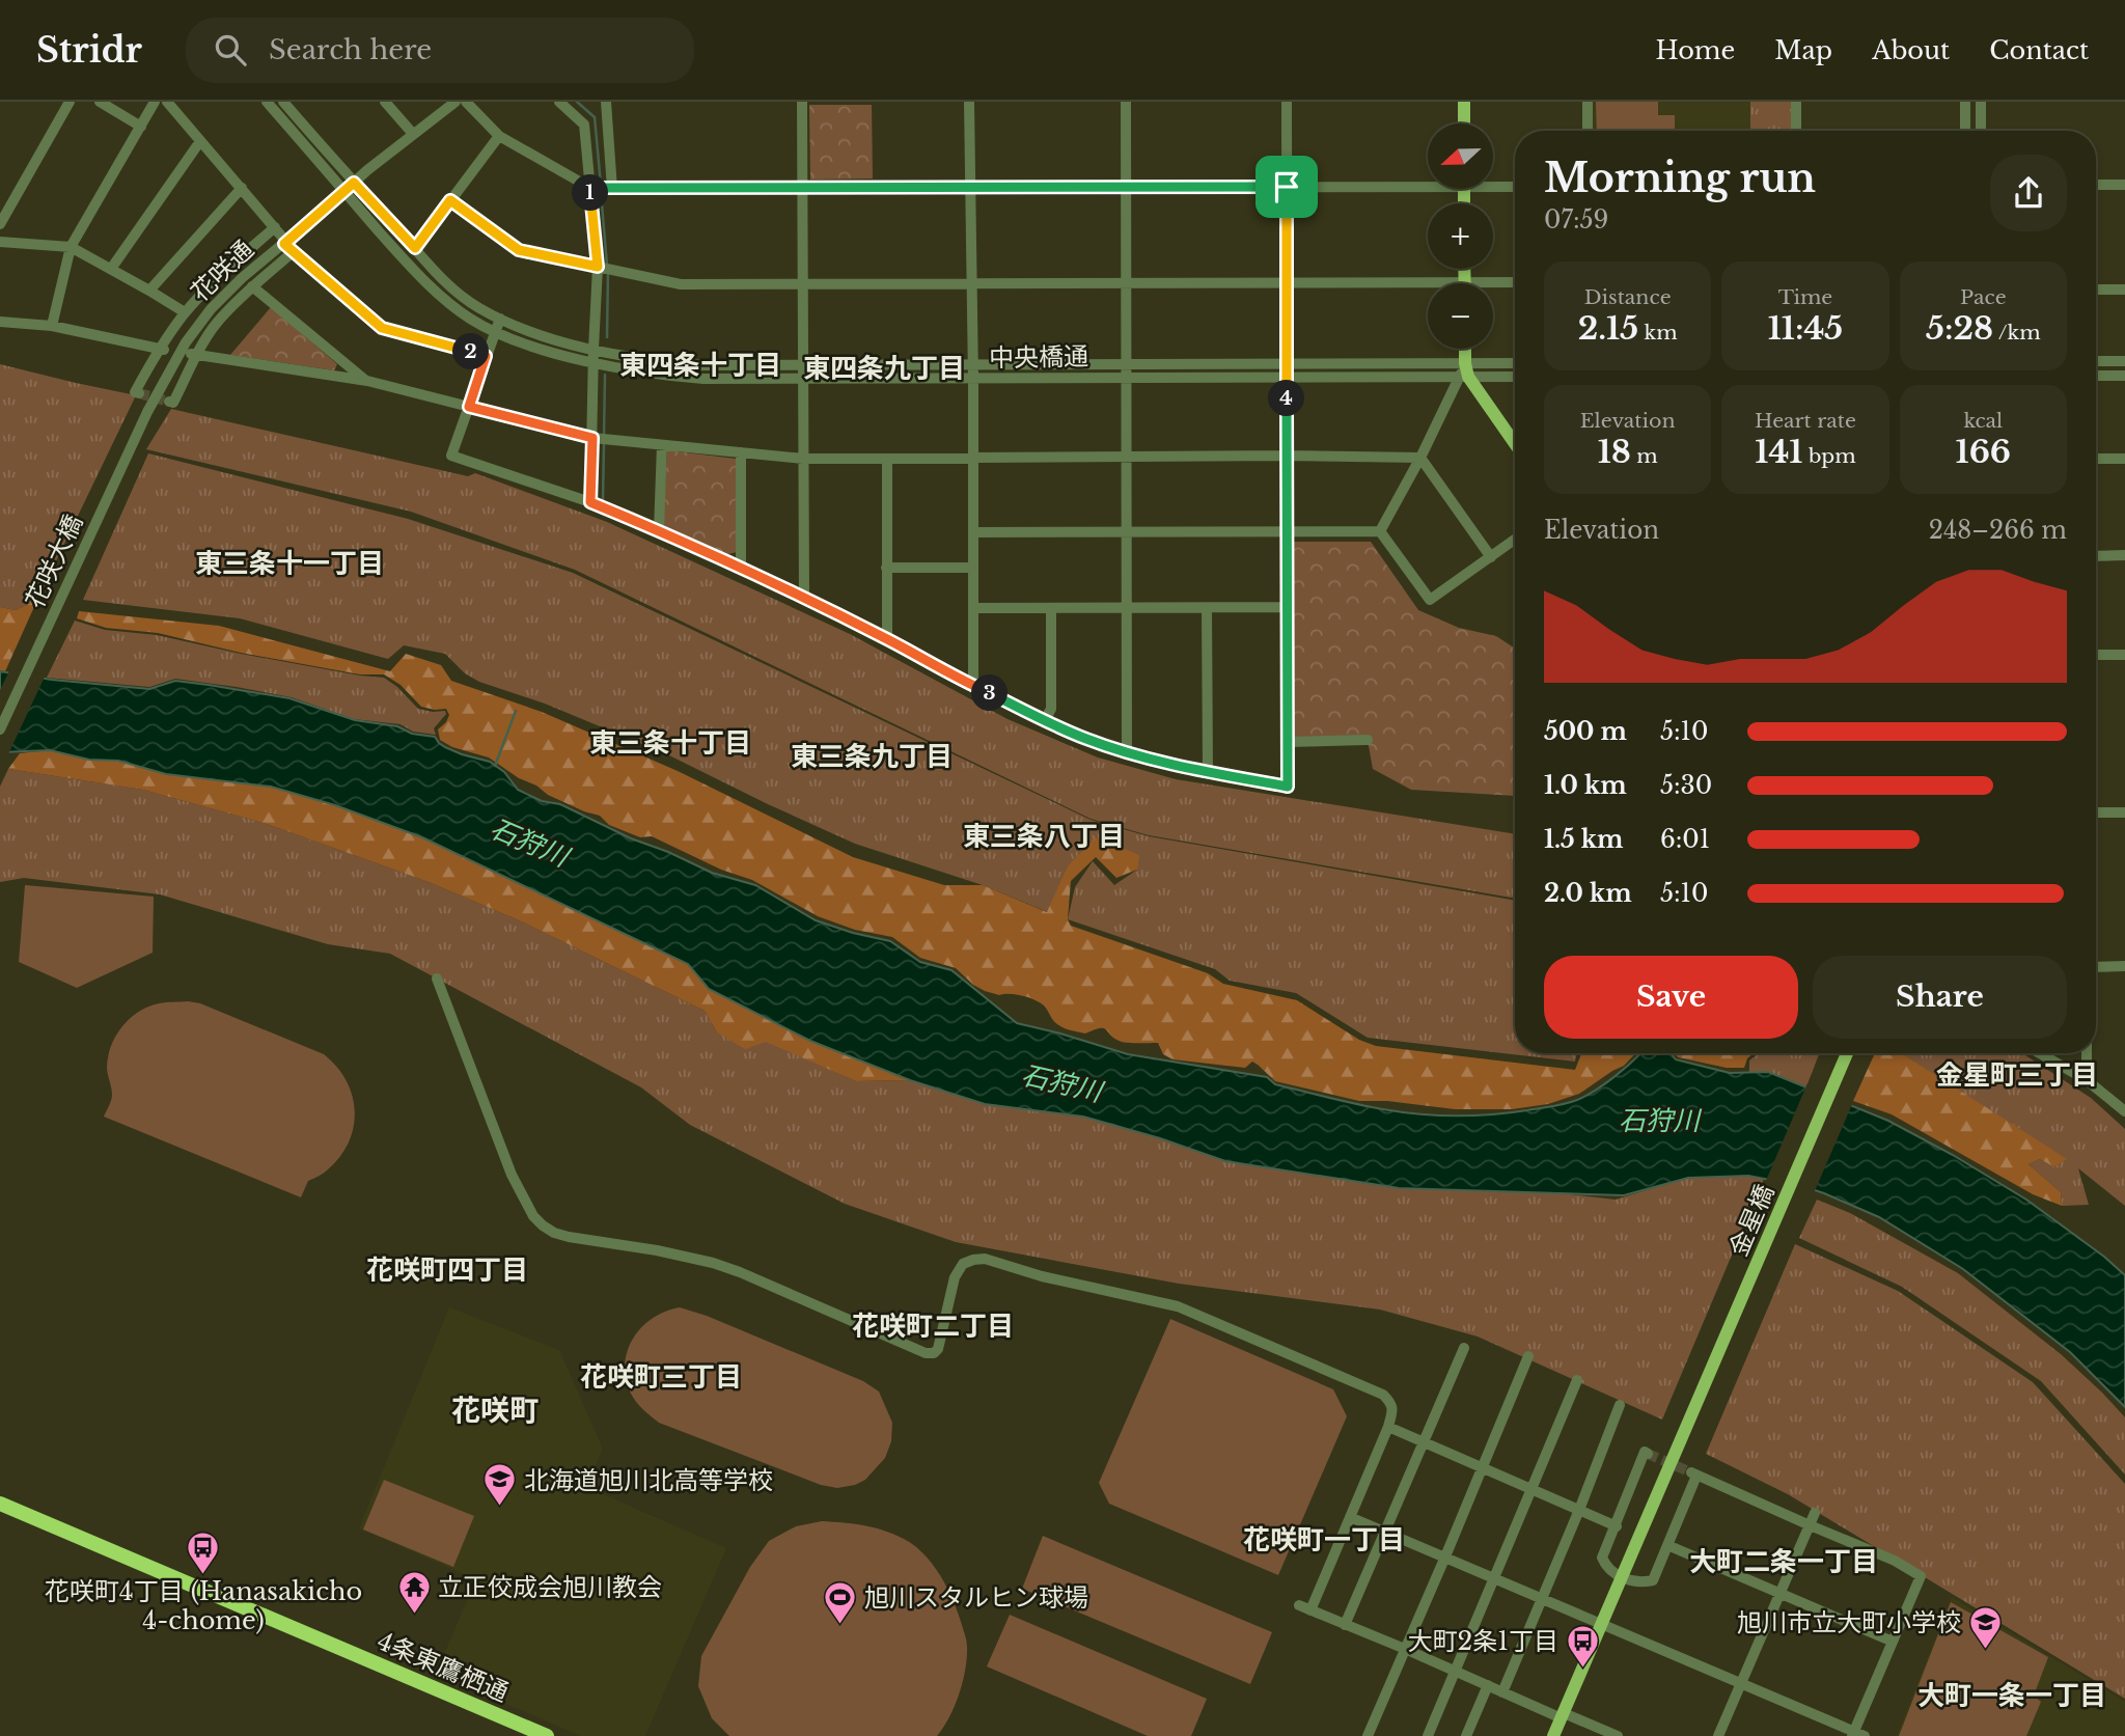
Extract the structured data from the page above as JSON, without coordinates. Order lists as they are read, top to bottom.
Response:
{
  "streets": {
    "highway": ["4条東鷹栖通"],
    "main road": ["金星橋"],
    "street": ["花咲通", "中央橋通", "花咲大橋"]
  },
  "crossings": [
    ["花咲通", "中央橋通"],
    ["花咲通", "花咲大橋"]
  ],
  "districts": [
    "東四条十丁目",
    "東四条九丁目",
    "東三条十一丁目",
    "東三条十丁目",
    "東三条九丁目",
    "東三条八丁目",
    "金星町三丁目",
    "花咲町四丁目",
    "花咲町二丁目",
    "花咲町三丁目",
    "花咲町",
    "花咲町一丁目",
    "大町二条一丁目",
    "大町一条一丁目"
  ],
  "water": ["石狩川"],
  "places": {
    "school or university": ["北海道旭川北高等学校", "旭川市立大町小学校"],
    "bus stop": ["花咲町4丁目 (Hanasakicho 4-chome)", "大町2条1丁目"],
    "temple": ["立正佼成会旭川教会"],
    "sports": ["旭川スタルヒン球場"]
  },
  "north": "left",
  "page": {
    "header": "Stridr",
    "search": "Search here",
    "nav": [
      "Home",
      "Map",
      "About",
      "Contact"
    ],
    "map_buttons": ["+", "−"],
    "heading": ["Morning run", "07:59"],
    "pins": [
      "1",
      "2",
      "4",
      "3"
    ],
    "stats": [
      ["Distance", "2.15 km"],
      ["Time", "11:45"],
      ["Pace", "5:28 /km"],
      ["Elevation", "18 m"],
      ["Heart rate", "141 bpm"],
      ["kcal", "166"]
    ],
    "chart": ["Elevation", "248–266 m"],
    "list": [
      {
        "name": "500 m",
        "note": "5:10"
      },
      {
        "name": "1.0 km",
        "note": "5:30"
      },
      {
        "name": "1.5 km",
        "note": "6:01"
      },
      {
        "name": "2.0 km",
        "note": "5:10"
      }
    ],
    "buttons": ["Save", "Share"]
  }
}
